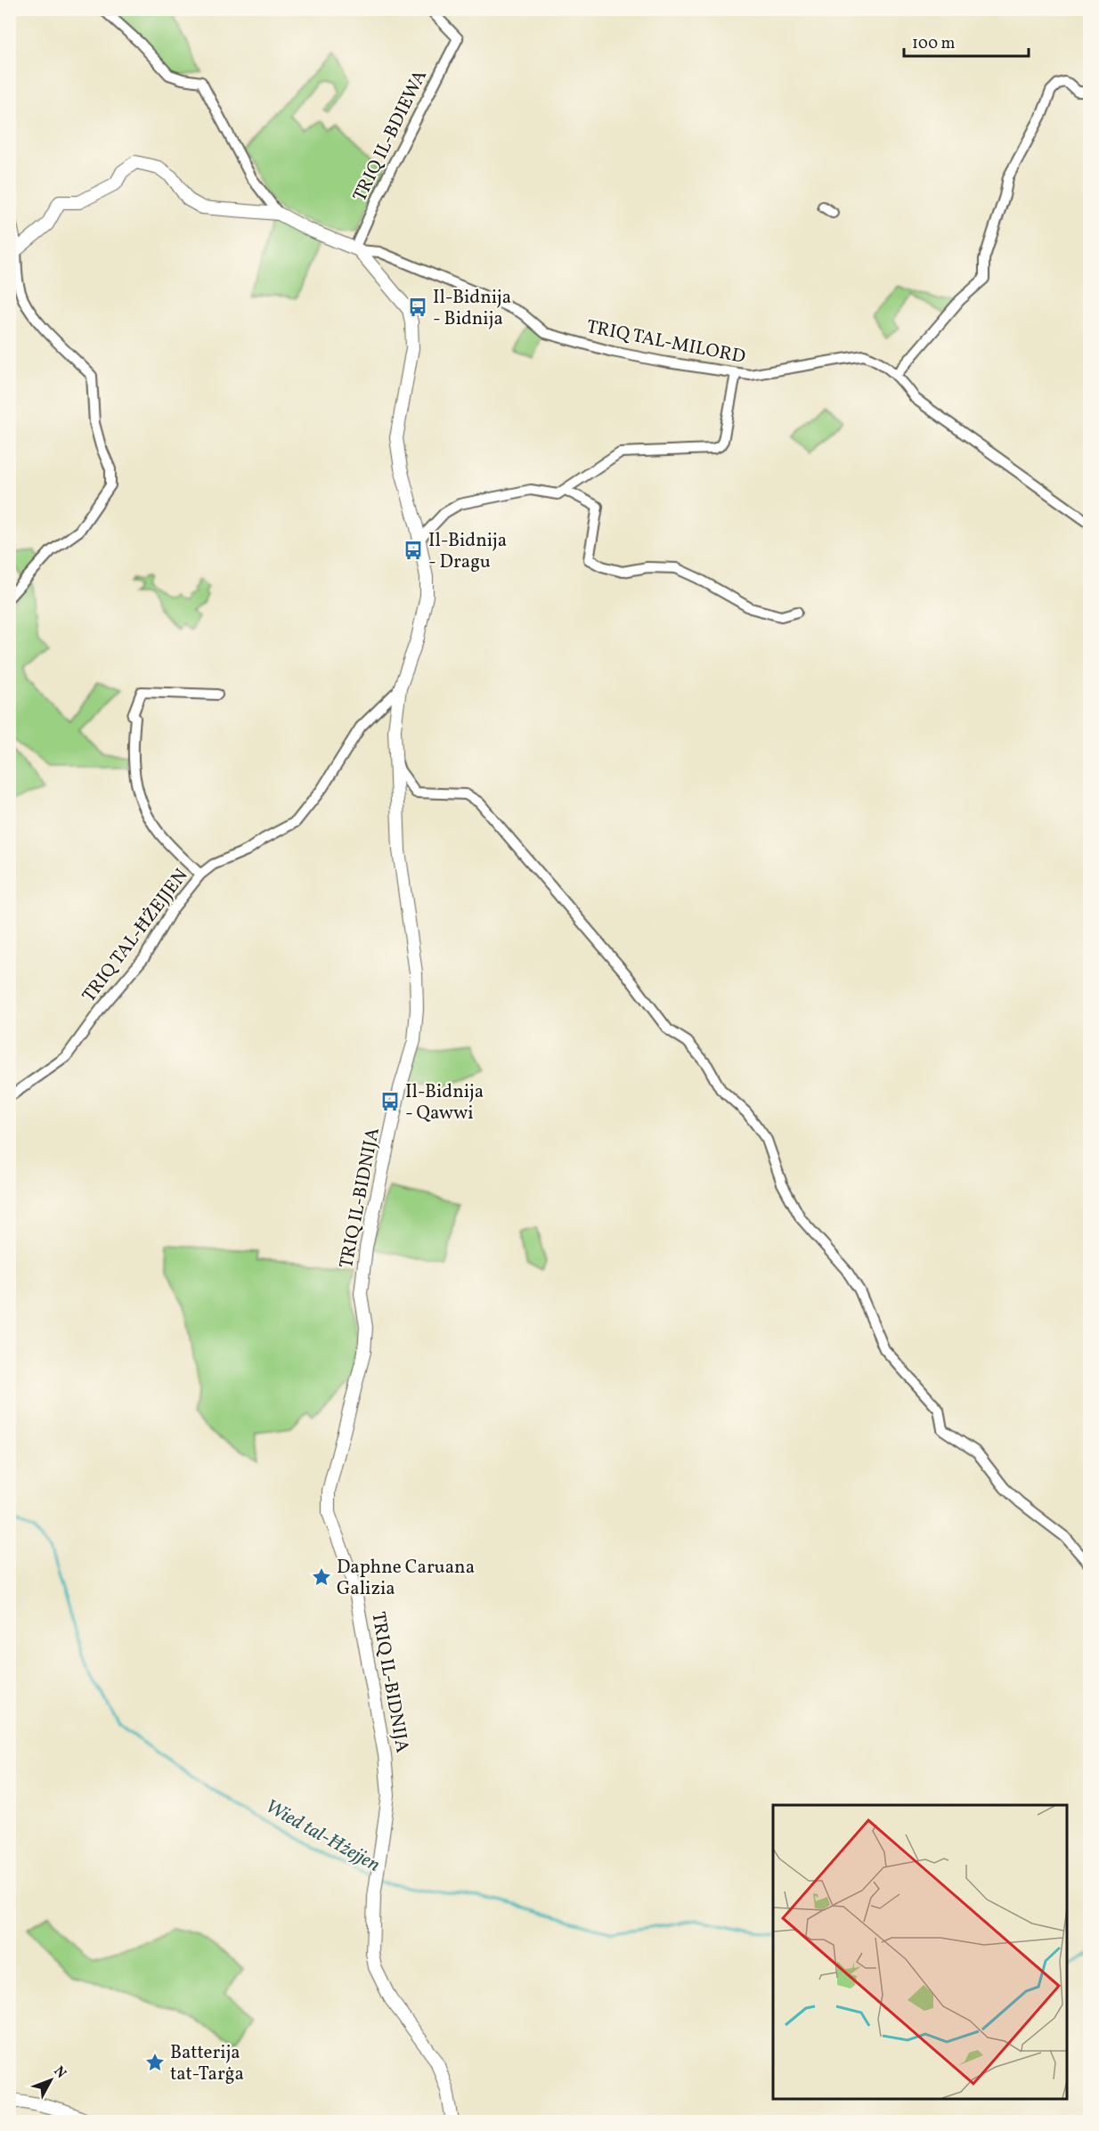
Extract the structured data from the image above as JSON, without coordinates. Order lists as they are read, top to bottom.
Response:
{
  "streets": {
    "street": [
      "TRIQ IL-BDIEWA",
      "TRIQ TAL-MILORD",
      "TRIQ TAL-ĦŻEJJEN",
      "TRIQ IL-BIDNIJA"
    ]
  },
  "crossings": [
    ["TRIQ IL-BDIEWA", "TRIQ TAL-MILORD"],
    ["TRIQ IL-BDIEWA", "TRIQ IL-BIDNIJA"],
    ["TRIQ TAL-MILORD", "TRIQ IL-BIDNIJA"],
    ["TRIQ TAL-ĦŻEJJEN", "TRIQ IL-BIDNIJA"]
  ],
  "water": ["Wied tal-Ħżejjen"],
  "places": {
    "bus stop": ["Il-Bidnija - Bidnija", "Il-Bidnija - Dragu", "Il-Bidnija - Qawwi"],
    "place": ["Daphne Caruana Galizia", "Batterija tat-Tarġa"]
  },
  "scale_bar": "100 m",
  "north": "top right"
}
